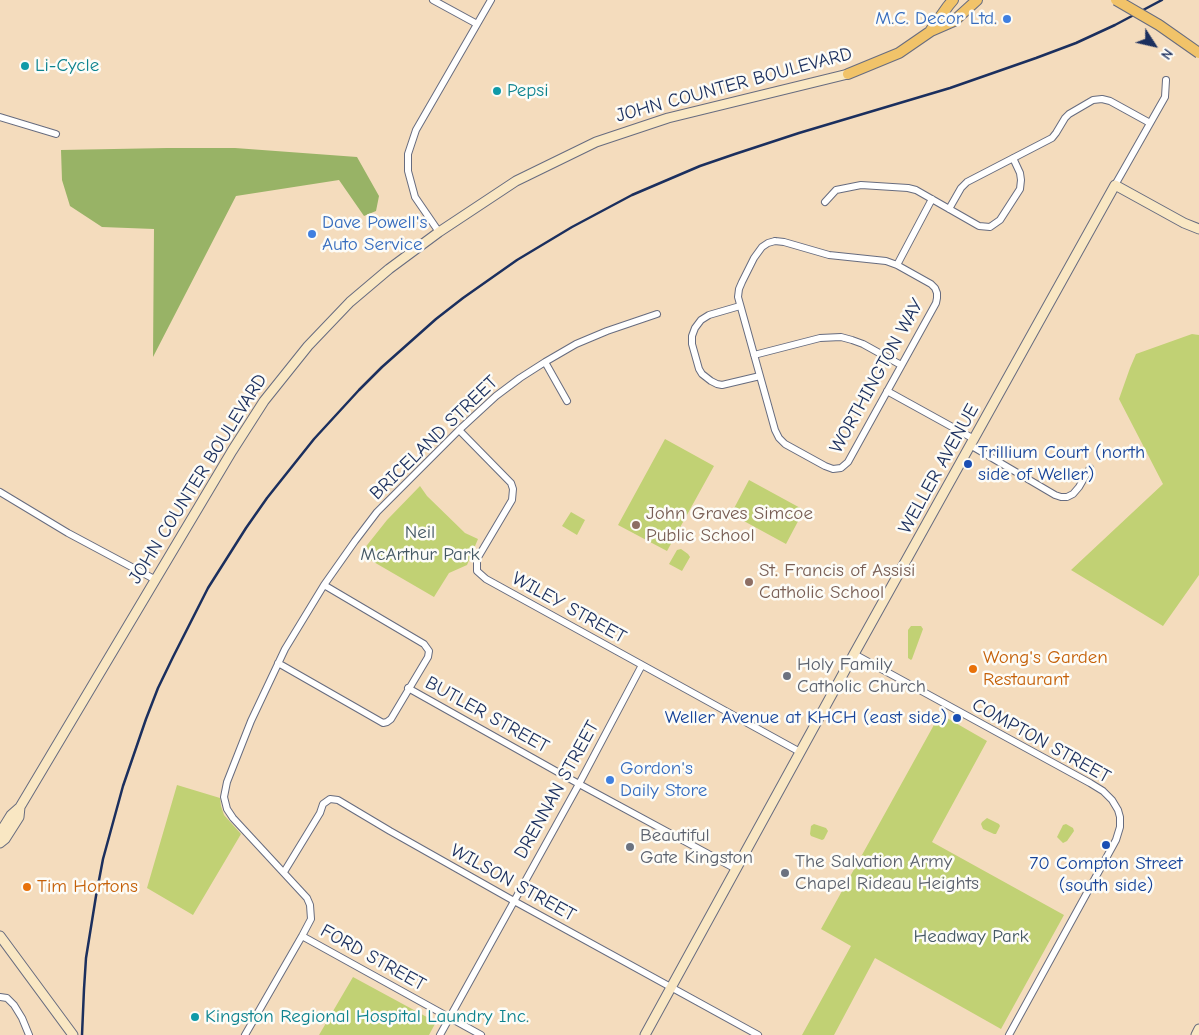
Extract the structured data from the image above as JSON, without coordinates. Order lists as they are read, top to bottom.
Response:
{
  "streets": {
    "main road": ["JOHN COUNTER BOULEVARD", "WELLER AVENUE"],
    "street": [
      "WORTHINGTON WAY",
      "BRICELAND STREET",
      "WILEY STREET",
      "BUTLER STREET",
      "COMPTON STREET",
      "DRENNAN STREET",
      "WILSON STREET",
      "FORD STREET"
    ]
  },
  "crossings": [
    ["BRICELAND STREET", "WILEY STREET"],
    ["BRICELAND STREET", "WILSON STREET"],
    ["BRICELAND STREET", "FORD STREET"],
    ["WELLER AVENUE", "WILEY STREET"],
    ["WELLER AVENUE", "BUTLER STREET"],
    ["WELLER AVENUE", "COMPTON STREET"],
    ["WELLER AVENUE", "WILSON STREET"],
    ["WILEY STREET", "DRENNAN STREET"],
    ["BUTLER STREET", "DRENNAN STREET"],
    ["DRENNAN STREET", "WILSON STREET"],
    ["DRENNAN STREET", "FORD STREET"]
  ],
  "parks": ["Neil McArthur Park", "Headway Park"],
  "places": [
    "M.C. Decor Ltd.",
    "Li-Cycle",
    "Pepsi",
    "Dave Powell's Auto Service",
    "Trillium Court (north side of Weller)",
    "John Graves Simcoe Public School",
    "St. Francis of Assisi Catholic School",
    "Wong's Garden Restaurant",
    "Holy Family Catholic Church",
    "Weller Avenue at KHCH (east side)",
    "Gordon's Daily Store",
    "70 Compton Street (south side)",
    "Beautiful Gate Kingston",
    "The Salvation Army Chapel Rideau Heights",
    "Tim Hortons",
    "Kingston Regional Hospital Laundry Inc."
  ],
  "north": "bottom right"
}
